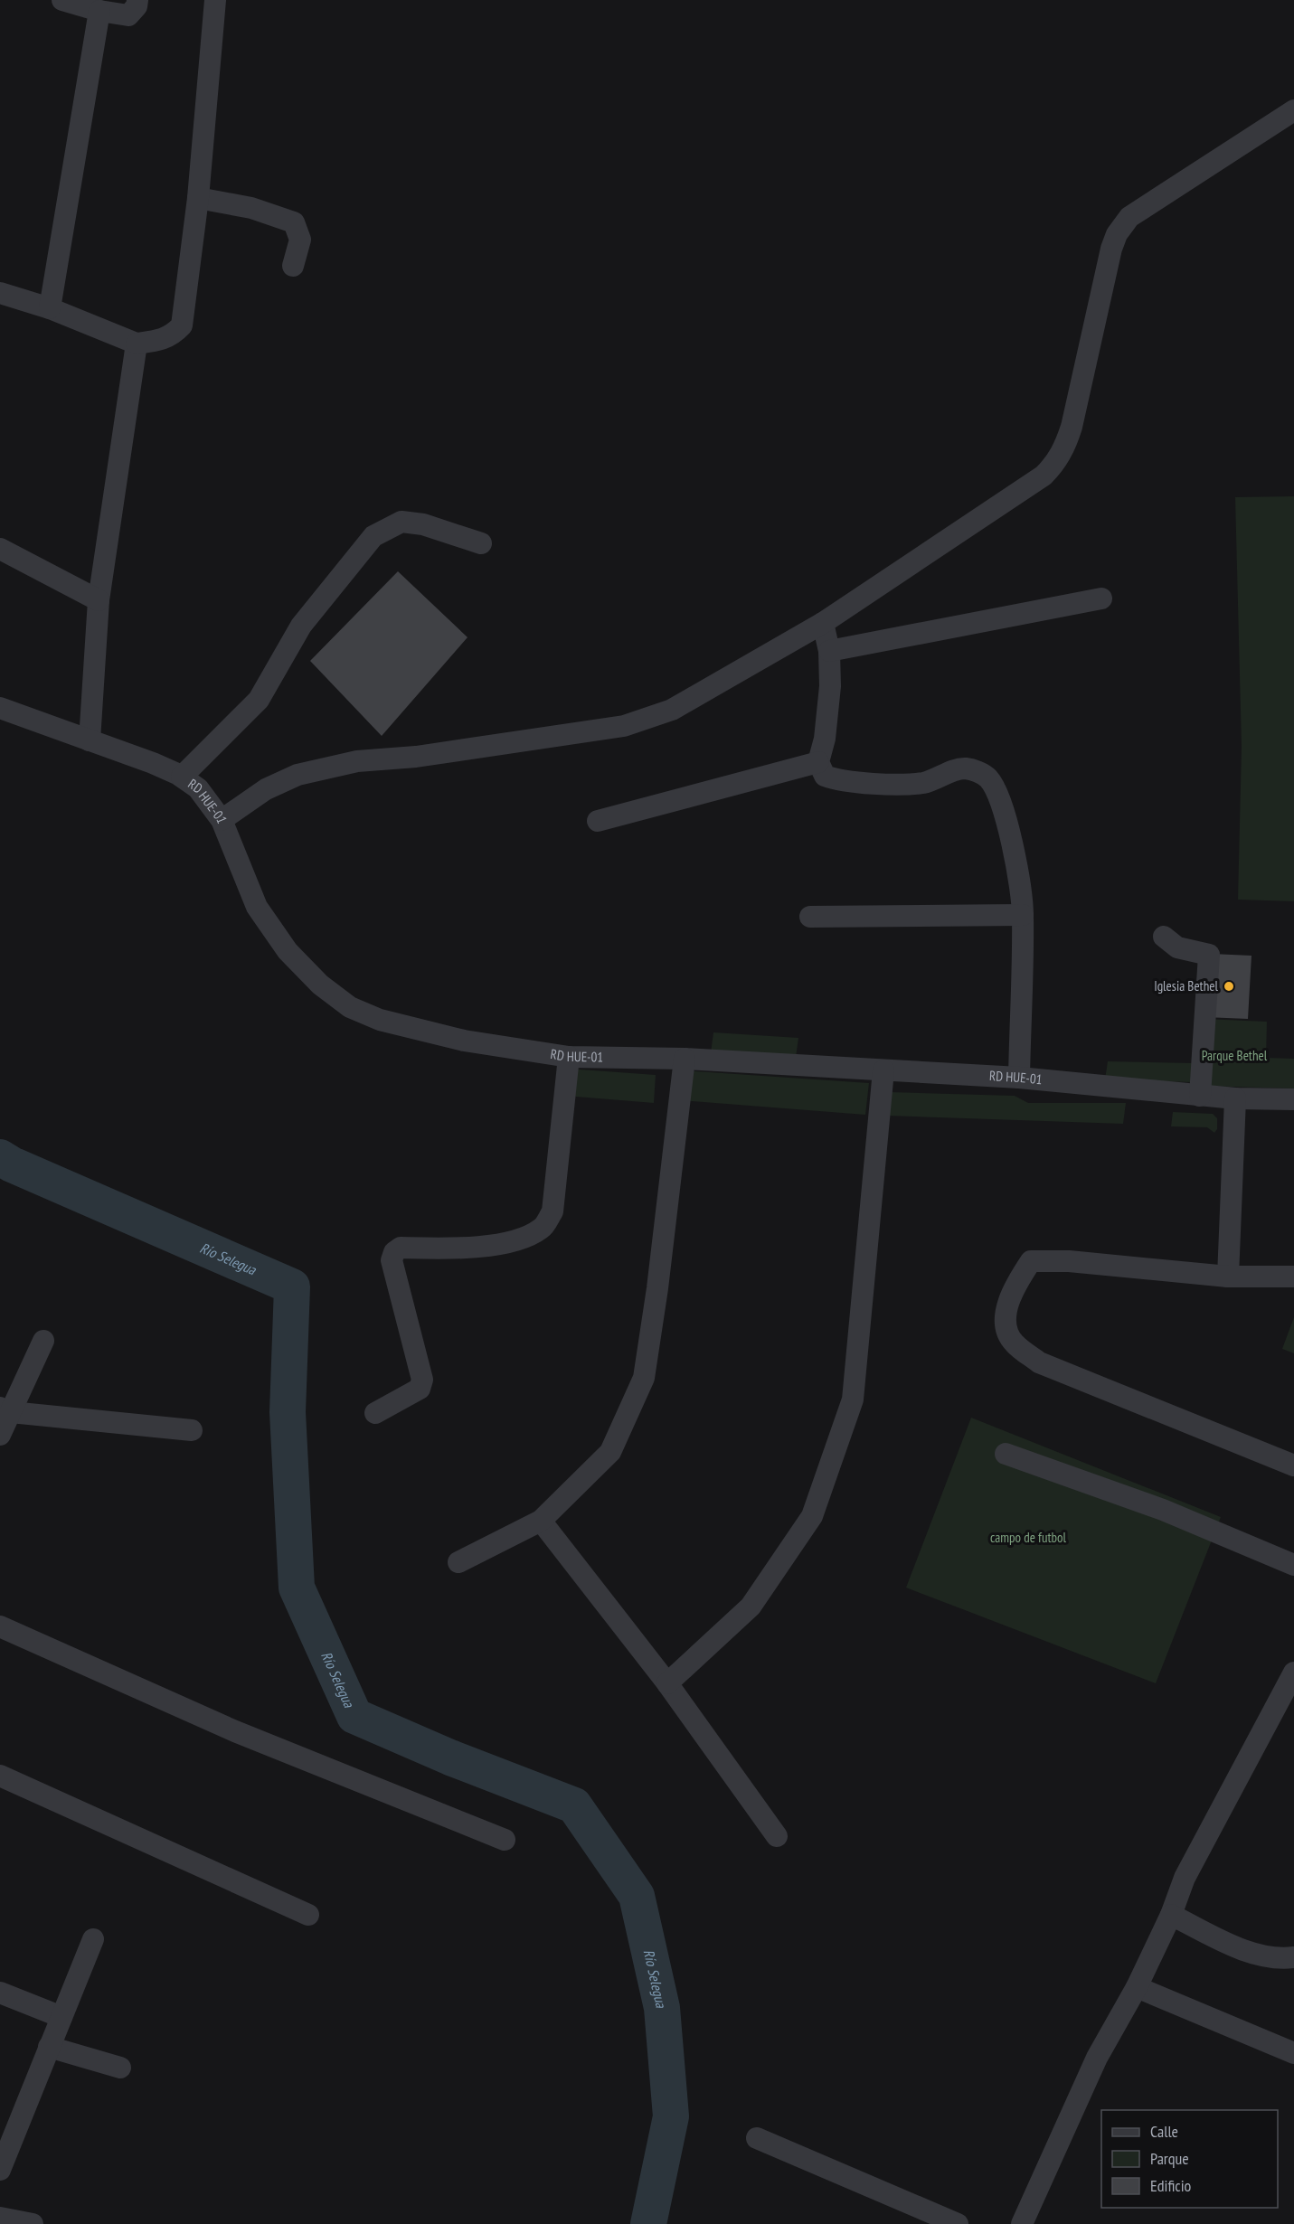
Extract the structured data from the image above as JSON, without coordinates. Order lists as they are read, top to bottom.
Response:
{
  "streets": {
    "street": ["RD HUE-01"]
  },
  "water": ["Río Selegua"],
  "parks": ["Parque Bethel", "campo de futbol"],
  "places": ["Iglesia Bethel"],
  "legend": ["Calle", "Parque", "Edificio"]
}
